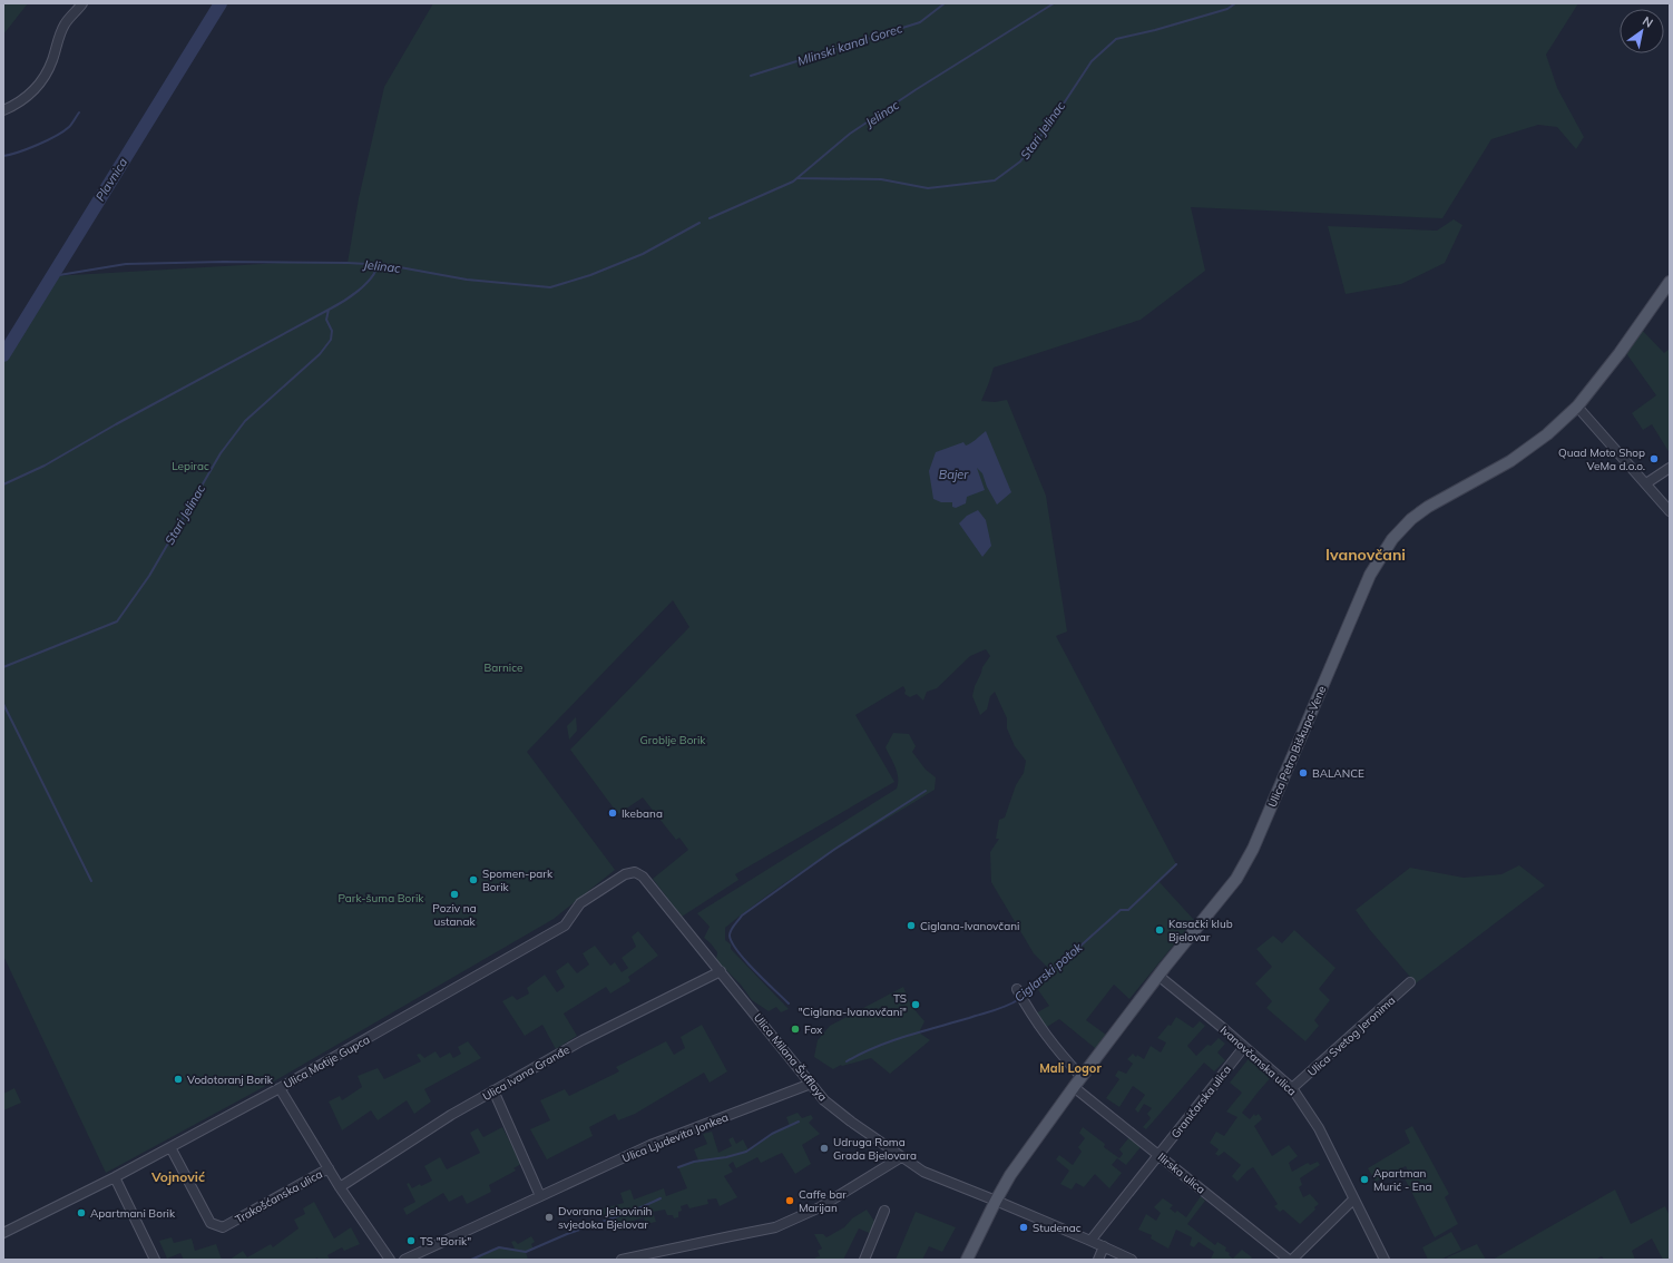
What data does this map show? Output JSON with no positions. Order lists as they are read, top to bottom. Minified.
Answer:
{"streets":{"main road":["Ulica Petra Biškupa-Vene"],"street":["Ulica Svetog Jeronima","Ulica Milana Šufflaya","Ivanovčanska ulica","Ulica Matije Gupca","Ulica Ivana Granđe","Graničarska ulica","Ulica Ljudevita Jonkea","Ilirska ulica","Trakošćanska ulica"]},"crossings":[["Ulica Petra Biškupa-Vene","Ulica Milana Šufflaya"],["Ulica Petra Biškupa-Vene","Ivanovčanska ulica"],["Ulica Petra Biškupa-Vene","Ilirska ulica"],["Ulica Svetog Jeronima","Ivanovčanska ulica"],["Ulica Milana Šufflaya","Ulica Matije Gupca"],["Ulica Milana Šufflaya","Ulica Ivana Granđe"],["Ulica Milana Šufflaya","Graničarska ulica"],["Ulica Milana Šufflaya","Ulica Ljudevita Jonkea"],["Ivanovčanska ulica","Graničarska ulica"],["Ulica Matije Gupca","Trakošćanska ulica"],["Graničarska ulica","Ilirska ulica"]],"districts":["Ivanovčani","Mali Logor","Vojnović"],"water":["Mlinski kanal Gorec","Jelinac","Stari Jelinac","Plavnica","Bajer","Ciglarski potok"],"parks":["Lepirac","Barnice","Groblje Borik","Park-šuma Borik"],"places":["Quad Moto Shop VeMa d.o.o.","BALANCE","Ikebana","Spomen-park Borik","Poziv na ustanak","Ciglana-Ivanovčani","Kasački klub Bjelovar","TS \"Ciglana-Ivanovčani\"","Fox","Vodotoranj Borik","Udruga Roma Grada Bjelovara","Apartman Murić - Ena","Caffe bar Marijan","Apartmani Borik","Dvorana Jehovinih svjedoka Bjelovar","Studenac","TS \"Borik\""],"north":"top right"}
